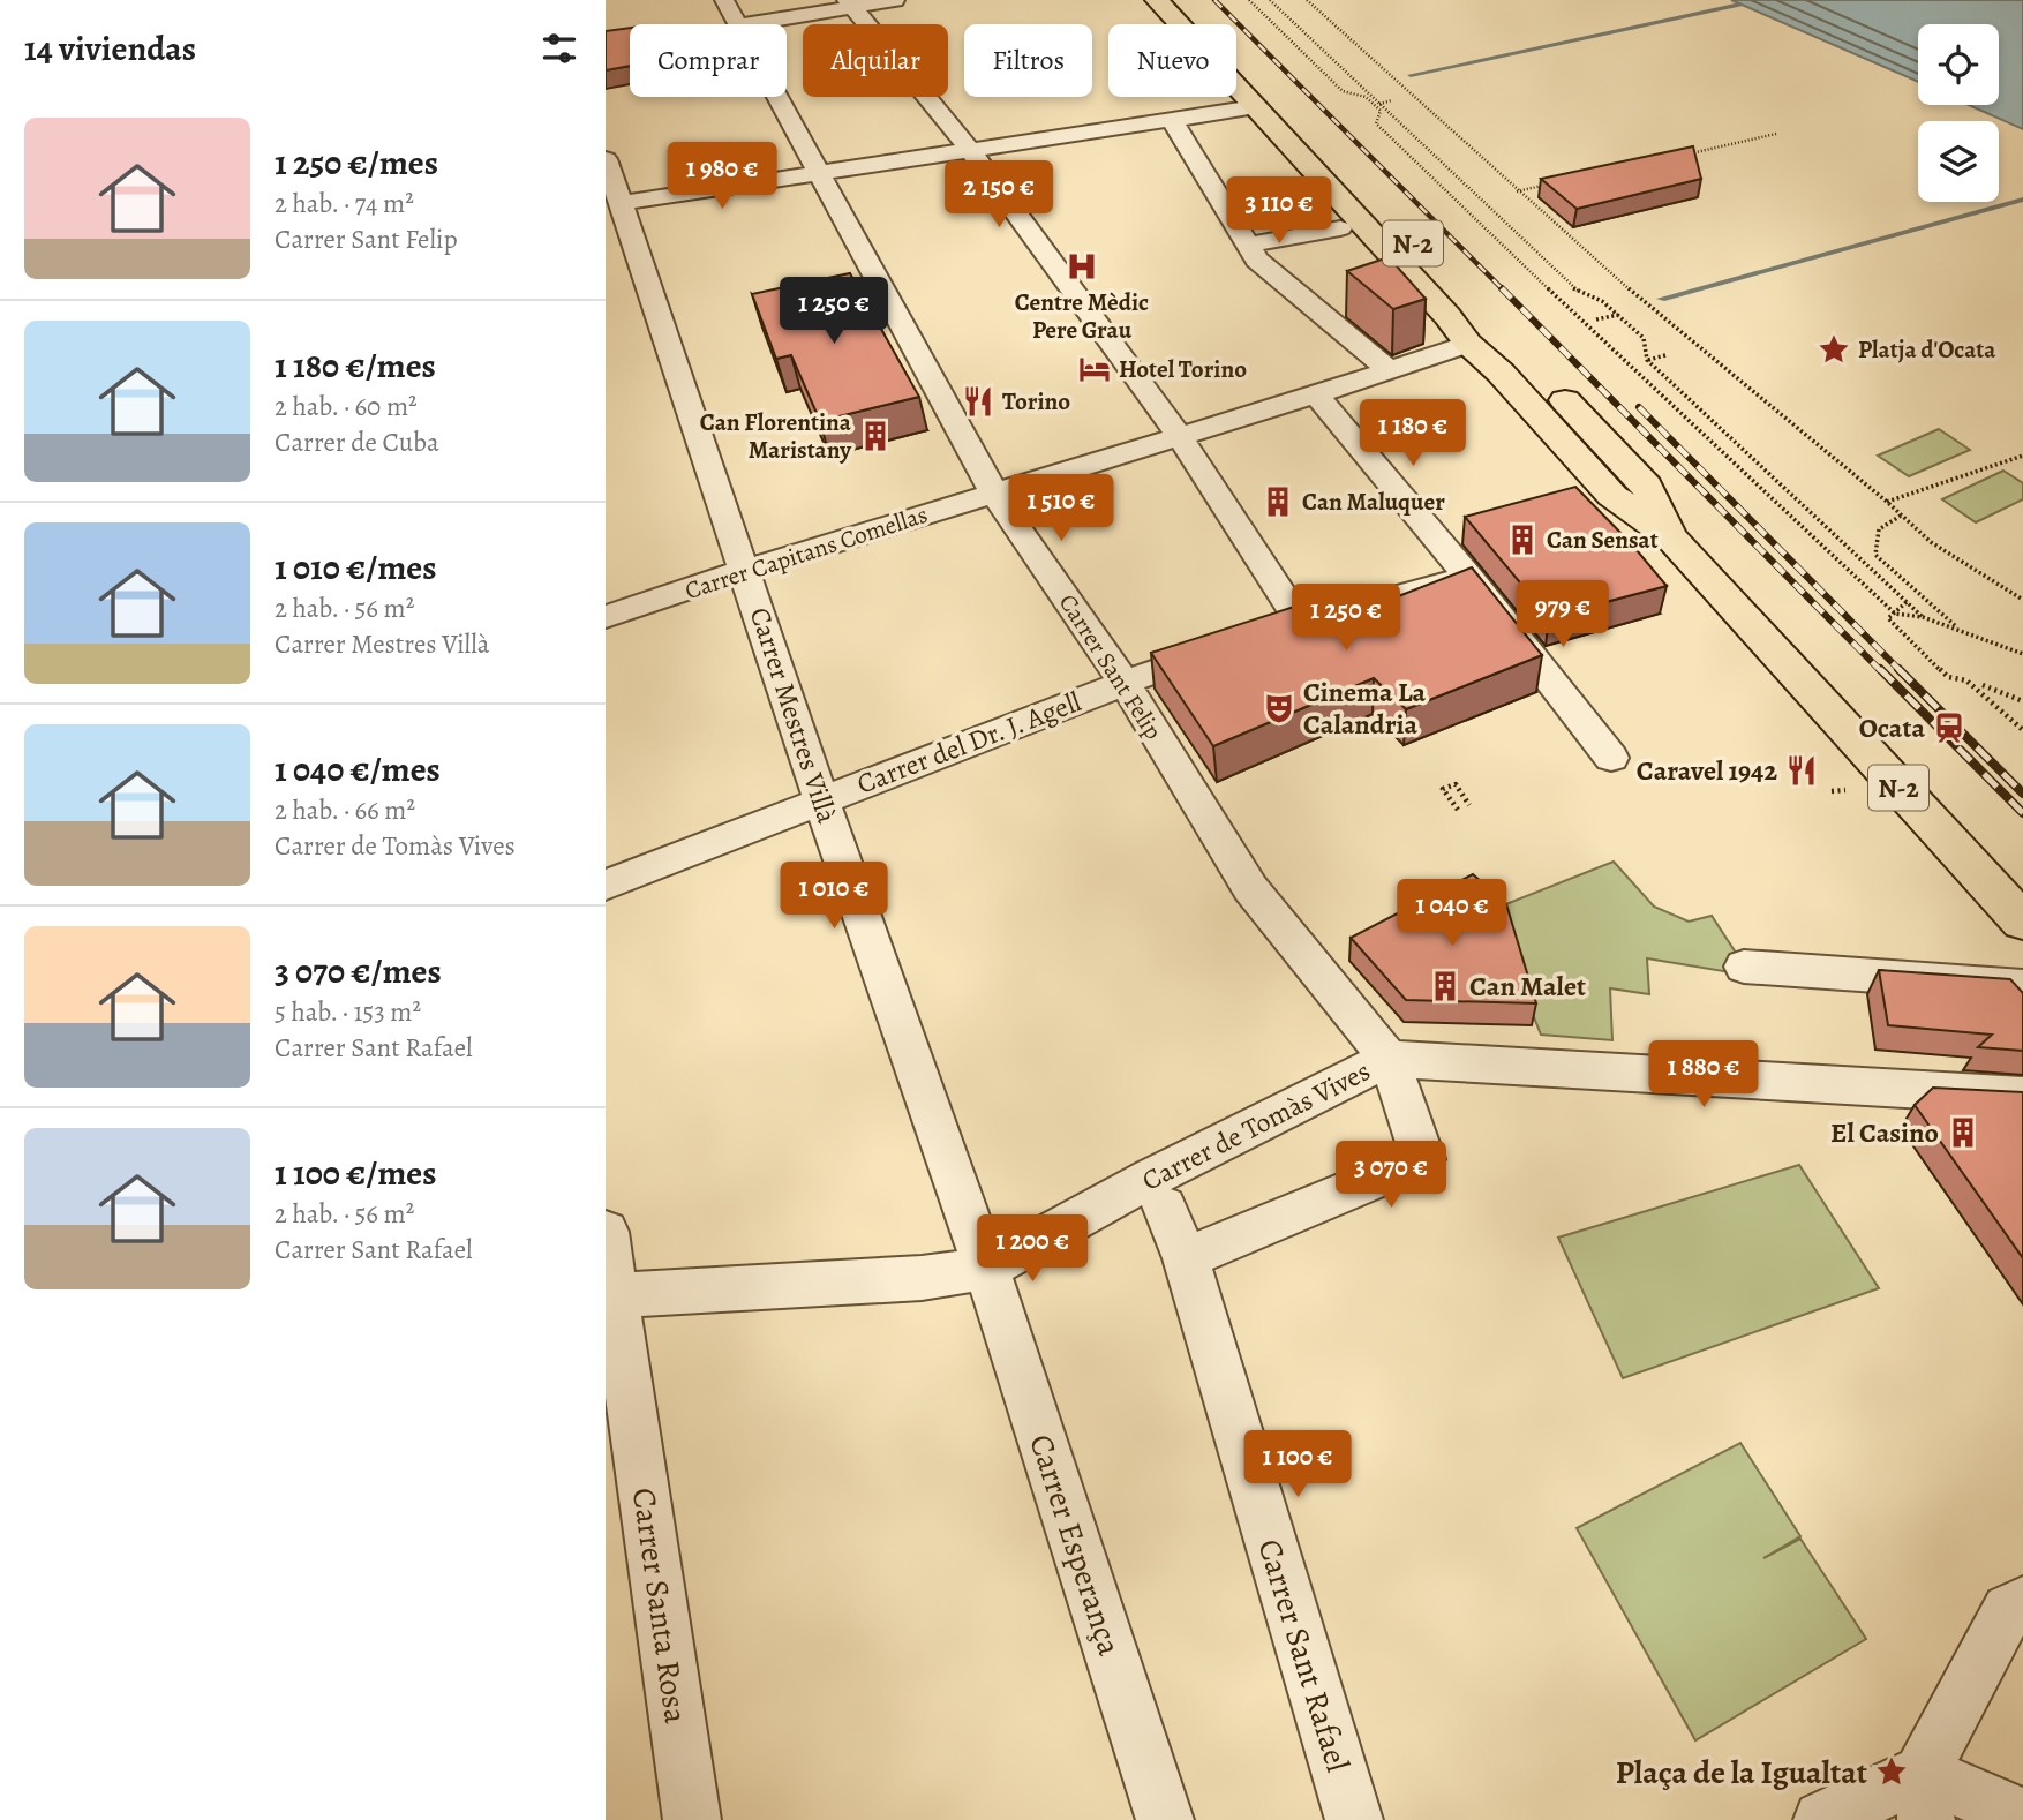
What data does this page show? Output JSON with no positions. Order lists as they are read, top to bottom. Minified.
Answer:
{"streets":{"main road":["N-2"],"street":["Carrer Capitans Comellas","Carrer Sant Felip","Carrer Mestres Villà","Carrer del Dr. J. Agell","Carrer de Tomàs Vives","Carrer Esperança","Carrer Santa Rosa","Carrer Sant Rafael"]},"crossings":[["N-2","Carrer Capitans Comellas"],["Carrer Capitans Comellas","Carrer Sant Felip"],["Carrer Capitans Comellas","Carrer Mestres Villà"],["Carrer Sant Felip","Carrer del Dr. J. Agell"],["Carrer Sant Felip","Carrer de Tomàs Vives"],["Carrer Mestres Villà","Carrer del Dr. J. Agell"],["Carrer Mestres Villà","Carrer de Tomàs Vives"],["Carrer Mestres Villà","Carrer Esperança"],["Carrer de Tomàs Vives","Carrer Esperança"],["Carrer de Tomàs Vives","Carrer Santa Rosa"]],"places":{"hospital":["Centre Mèdic Pere Grau"],"place":["Platja d'Ocata","Plaça de la Igualtat"],"hotel":["Hotel Torino"],"restaurant":["Torino","Caravel 1942"],"building":["Can Florentina Maristany","Can Maluquer","Can Sensat","Can Malet","El Casino"],"theatre":["Cinema La Calandria"],"station":["Ocata"]},"page":{"heading":"14 viviendas","chip":["Comprar","Alquilar","Filtros","Nuevo"],"list":[{"name":"1 250 €/mes","note":"2 hab. · 74 m² · Carrer Sant Felip"},{"name":"1 180 €/mes","note":"2 hab. · 60 m² · Carrer de Cuba"},{"name":"1 010 €/mes","note":"2 hab. · 56 m² · Carrer Mestres Villà"},{"name":"1 040 €/mes","note":"2 hab. · 66 m² · Carrer de Tomàs Vives"},{"name":"3 070 €/mes","note":"5 hab. · 153 m² · Carrer Sant Rafael"},{"name":"1 100 €/mes","note":"2 hab. · 56 m² · Carrer Sant Rafael"}],"price":["1 980 €","2 150 €","3 110 €","1 250 €","1 180 €","1 510 €","979 €","1 250 €","1 010 €","1 040 €","1 880 €","3 070 €","1 200 €","1 100 €"]}}
